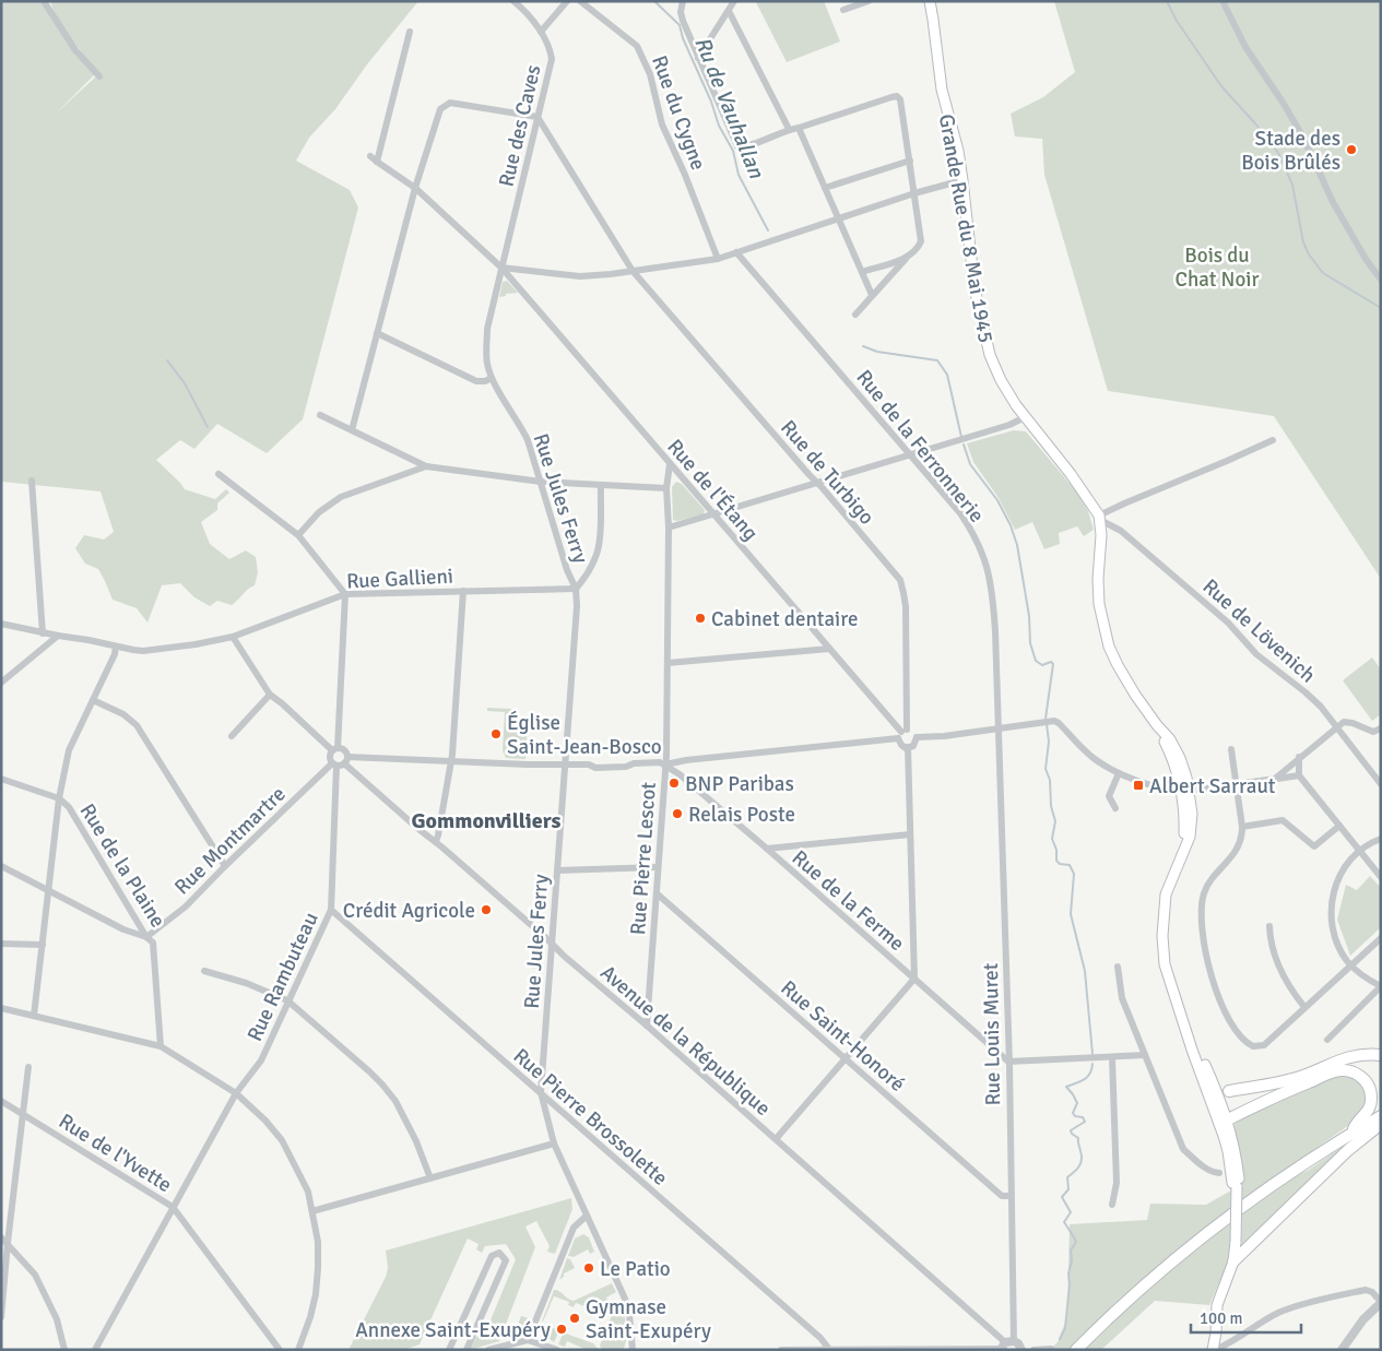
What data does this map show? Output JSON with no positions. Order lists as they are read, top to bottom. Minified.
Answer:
{"streets":{"main road":["Grande Rue du 8 Mai 1945"],"street":["Rue du Cygne","Rue des Caves","Rue de la Ferronnerie","Rue de Turbigo","Rue de l'Étang","Rue Jules Ferry","Rue Gallieni","Rue de Lövenich","Rue Montmartre","Rue Pierre Lescot","Rue de la Plaine","Rue de la Ferme","Rue Rambuteau","Rue Louis Muret","Rue Saint-Honoré","Avenue de la République","Rue Pierre Brossolette","Rue de l'Yvette"]},"crossings":[["Rue des Caves","Rue de Turbigo"],["Rue des Caves","Rue de l'Étang"],["Rue des Caves","Rue Jules Ferry"],["Grande Rue du 8 Mai 1945","Rue de Lövenich"],["Rue de la Ferronnerie","Rue Louis Muret"],["Rue de Turbigo","Rue de l'Étang"],["Rue de l'Étang","Rue Jules Ferry"],["Rue de l'Étang","Rue Pierre Lescot"],["Rue Jules Ferry","Rue Gallieni"],["Rue Jules Ferry","Avenue de la République"],["Rue Jules Ferry","Rue Pierre Brossolette"],["Rue Gallieni","Rue Rambuteau"],["Rue Gallieni","Avenue de la République"],["Rue Montmartre","Rue de la Plaine"],["Rue Montmartre","Rue Rambuteau"],["Rue Pierre Lescot","Rue de la Ferme"],["Rue Pierre Lescot","Rue Saint-Honoré"],["Rue Pierre Lescot","Avenue de la République"],["Rue de la Ferme","Rue Louis Muret"],["Rue Rambuteau","Avenue de la République"],["Rue Rambuteau","Rue Pierre Brossolette"],["Rue Rambuteau","Rue de l'Yvette"],["Rue Louis Muret","Rue Saint-Honoré"]],"districts":["Gommonvilliers"],"water":["Ru de Vauhallan"],"parks":["Bois du Chat Noir"],"places":{"other":["Stade des Bois Brûlés","Cabinet dentaire","Église Saint-Jean-Bosco","BNP Paribas","Relais Poste","Crédit Agricole","Le Patio","Gymnase Saint-Exupéry","Annexe Saint-Exupéry"],"transit":["Albert Sarraut"]},"scale_bar":"100 m"}
